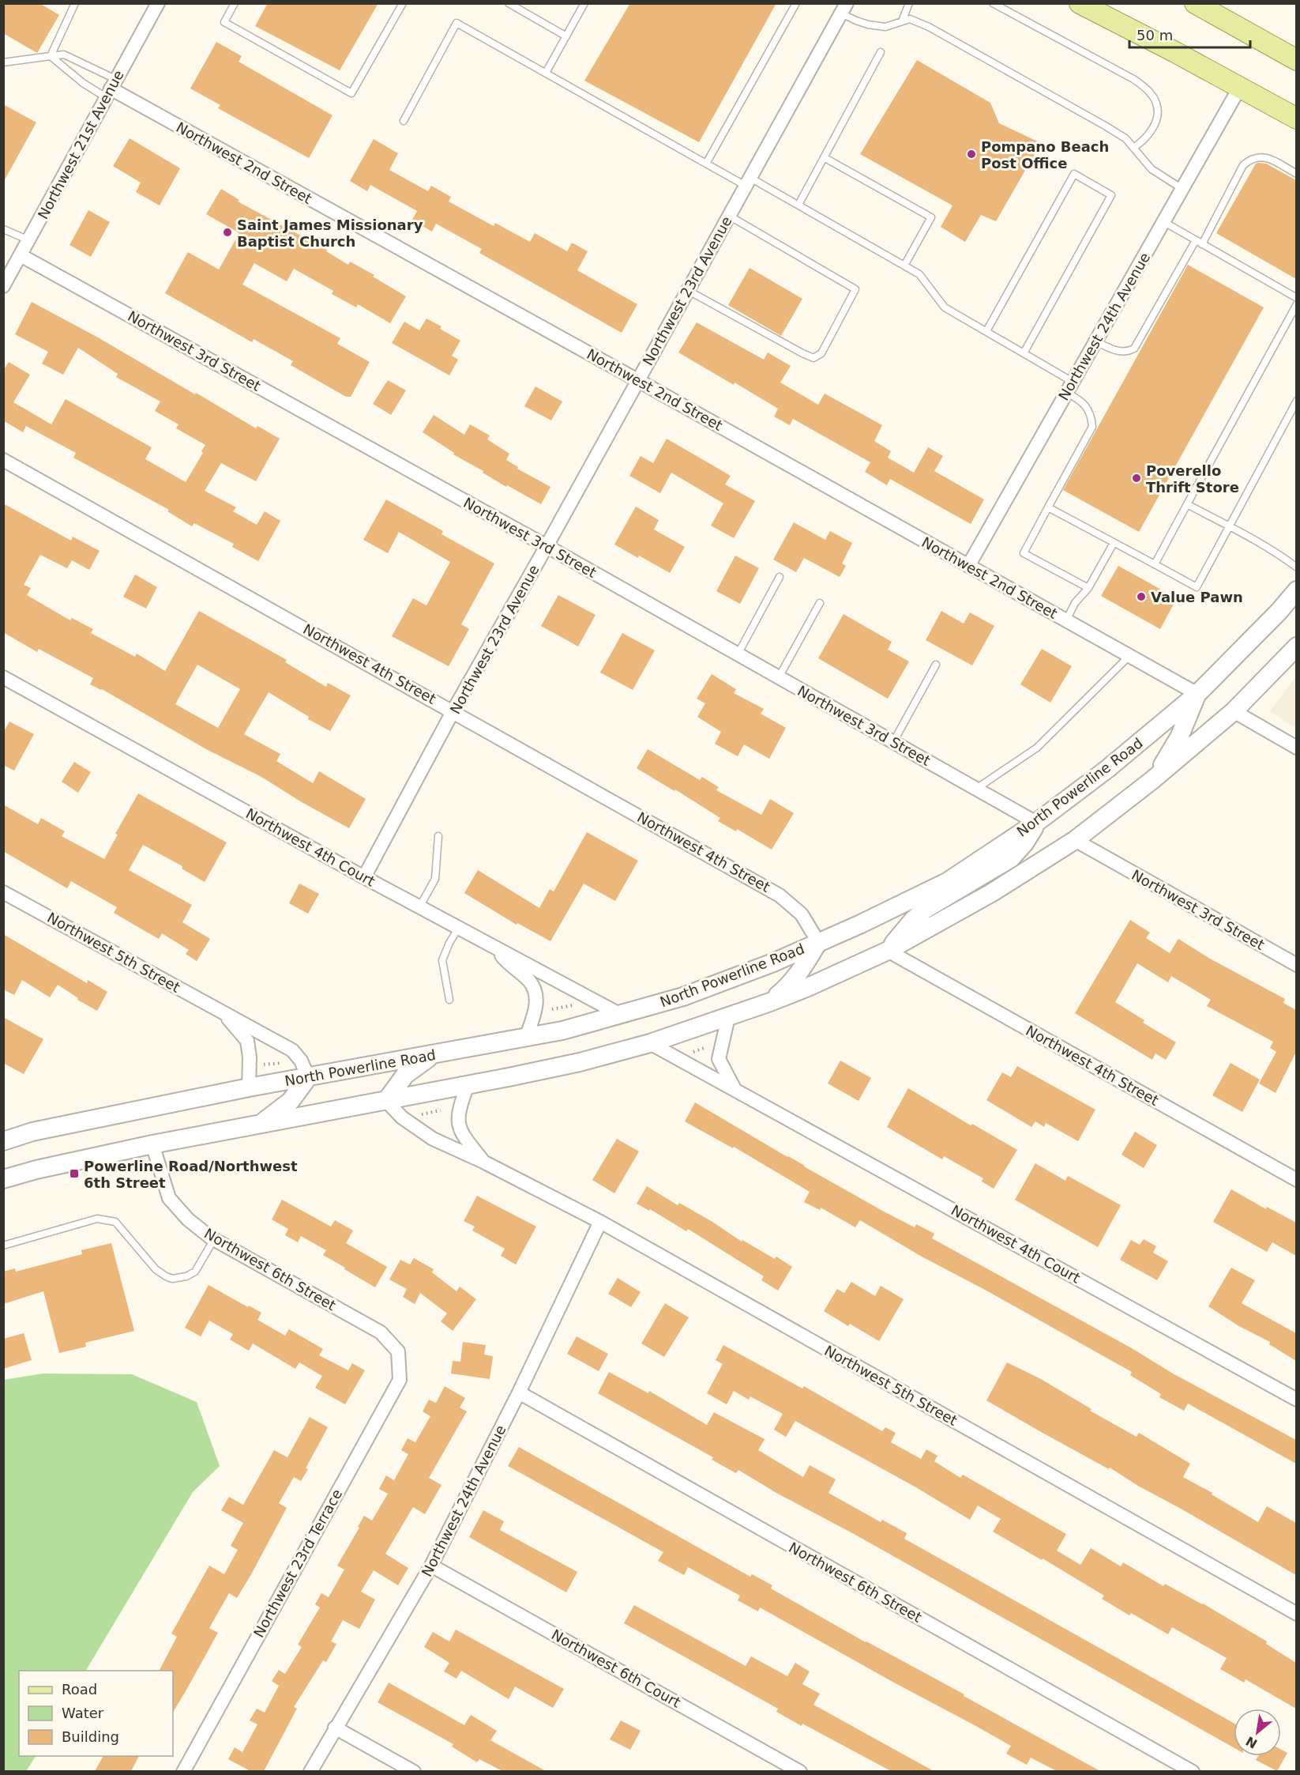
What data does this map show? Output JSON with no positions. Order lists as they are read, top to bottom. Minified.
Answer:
{"streets":{"main road":["North Powerline Road"],"street":["Northwest 21st Avenue","Northwest 2nd Street","Northwest 23rd Avenue","Northwest 24th Avenue","Northwest 3rd Street","Northwest 4th Street","Northwest 4th Court","Northwest 5th Street","Northwest 6th Street","Northwest 23rd Terrace","Northwest 6th Court"]},"crossings":[["Northwest 21st Avenue","Northwest 2nd Street"],["Northwest 21st Avenue","Northwest 3rd Street"],["Northwest 2nd Street","Northwest 23rd Avenue"],["Northwest 2nd Street","Northwest 24th Avenue"],["Northwest 2nd Street","North Powerline Road"],["Northwest 23rd Avenue","Northwest 3rd Street"],["Northwest 23rd Avenue","Northwest 4th Street"],["Northwest 23rd Avenue","Northwest 4th Court"],["Northwest 24th Avenue","Northwest 5th Street"],["Northwest 24th Avenue","Northwest 6th Street"],["Northwest 24th Avenue","Northwest 6th Court"],["Northwest 3rd Street","North Powerline Road"],["Northwest 4th Street","North Powerline Road"],["North Powerline Road","Northwest 4th Court"],["North Powerline Road","Northwest 5th Street"],["Northwest 6th Street","Northwest 23rd Terrace"]],"places":{"other":["Pompano Beach Post Office","Saint James Missionary Baptist Church","Poverello Thrift Store","Value Pawn"],"transit":["Powerline Road/Northwest 6th Street"]},"legend":["Road","Water","Building"],"scale_bar":"50 m","north":"bottom left"}
